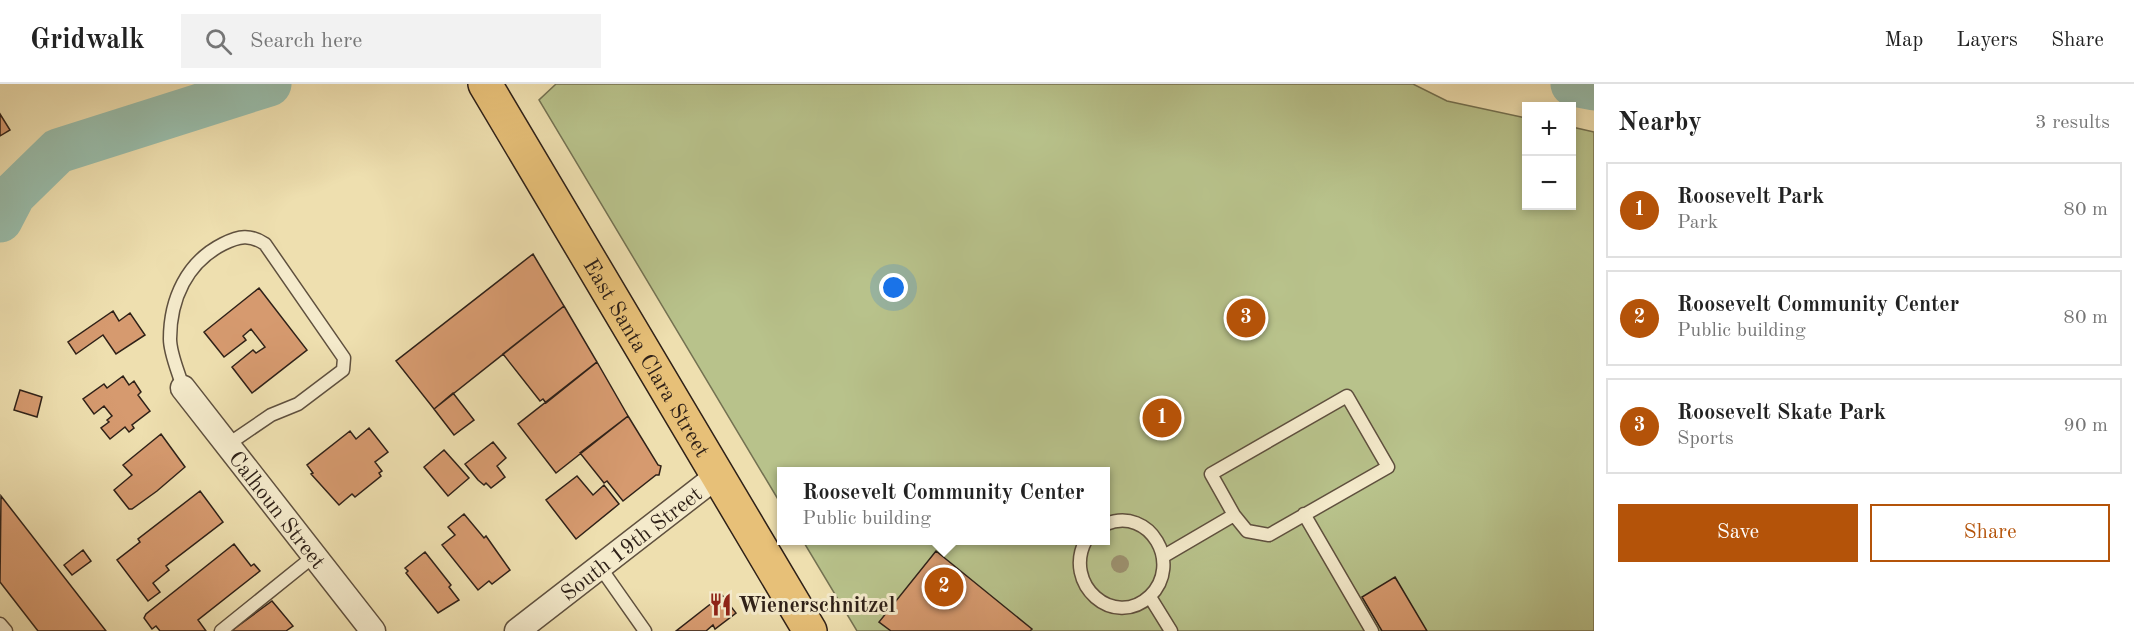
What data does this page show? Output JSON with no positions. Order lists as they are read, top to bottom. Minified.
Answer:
{"streets":{"main road":["East Santa Clara Street"],"street":["Calhoun Street","South 19th Street"]},"crossings":[["East Santa Clara Street","South 19th Street"]],"places":{"restaurant":["Wienerschnitzel"]},"page":{"header":"Gridwalk","search":"Search here","nav":["Map","Layers","Share"],"heading":["Nearby","3 results"],"map_buttons":["+","−"],"list":[{"mark":"1","name":"Roosevelt Park","note":"Park","value":"80 m"},{"mark":"2","name":"Roosevelt Community Center","note":"Public building","value":"80 m"},{"mark":"3","name":"Roosevelt Skate Park","note":"Sports","value":"90 m"}],"pins":["3","1","2"],"popup":["Roosevelt Community Center","Public building"],"buttons":["Save","Share"]}}
